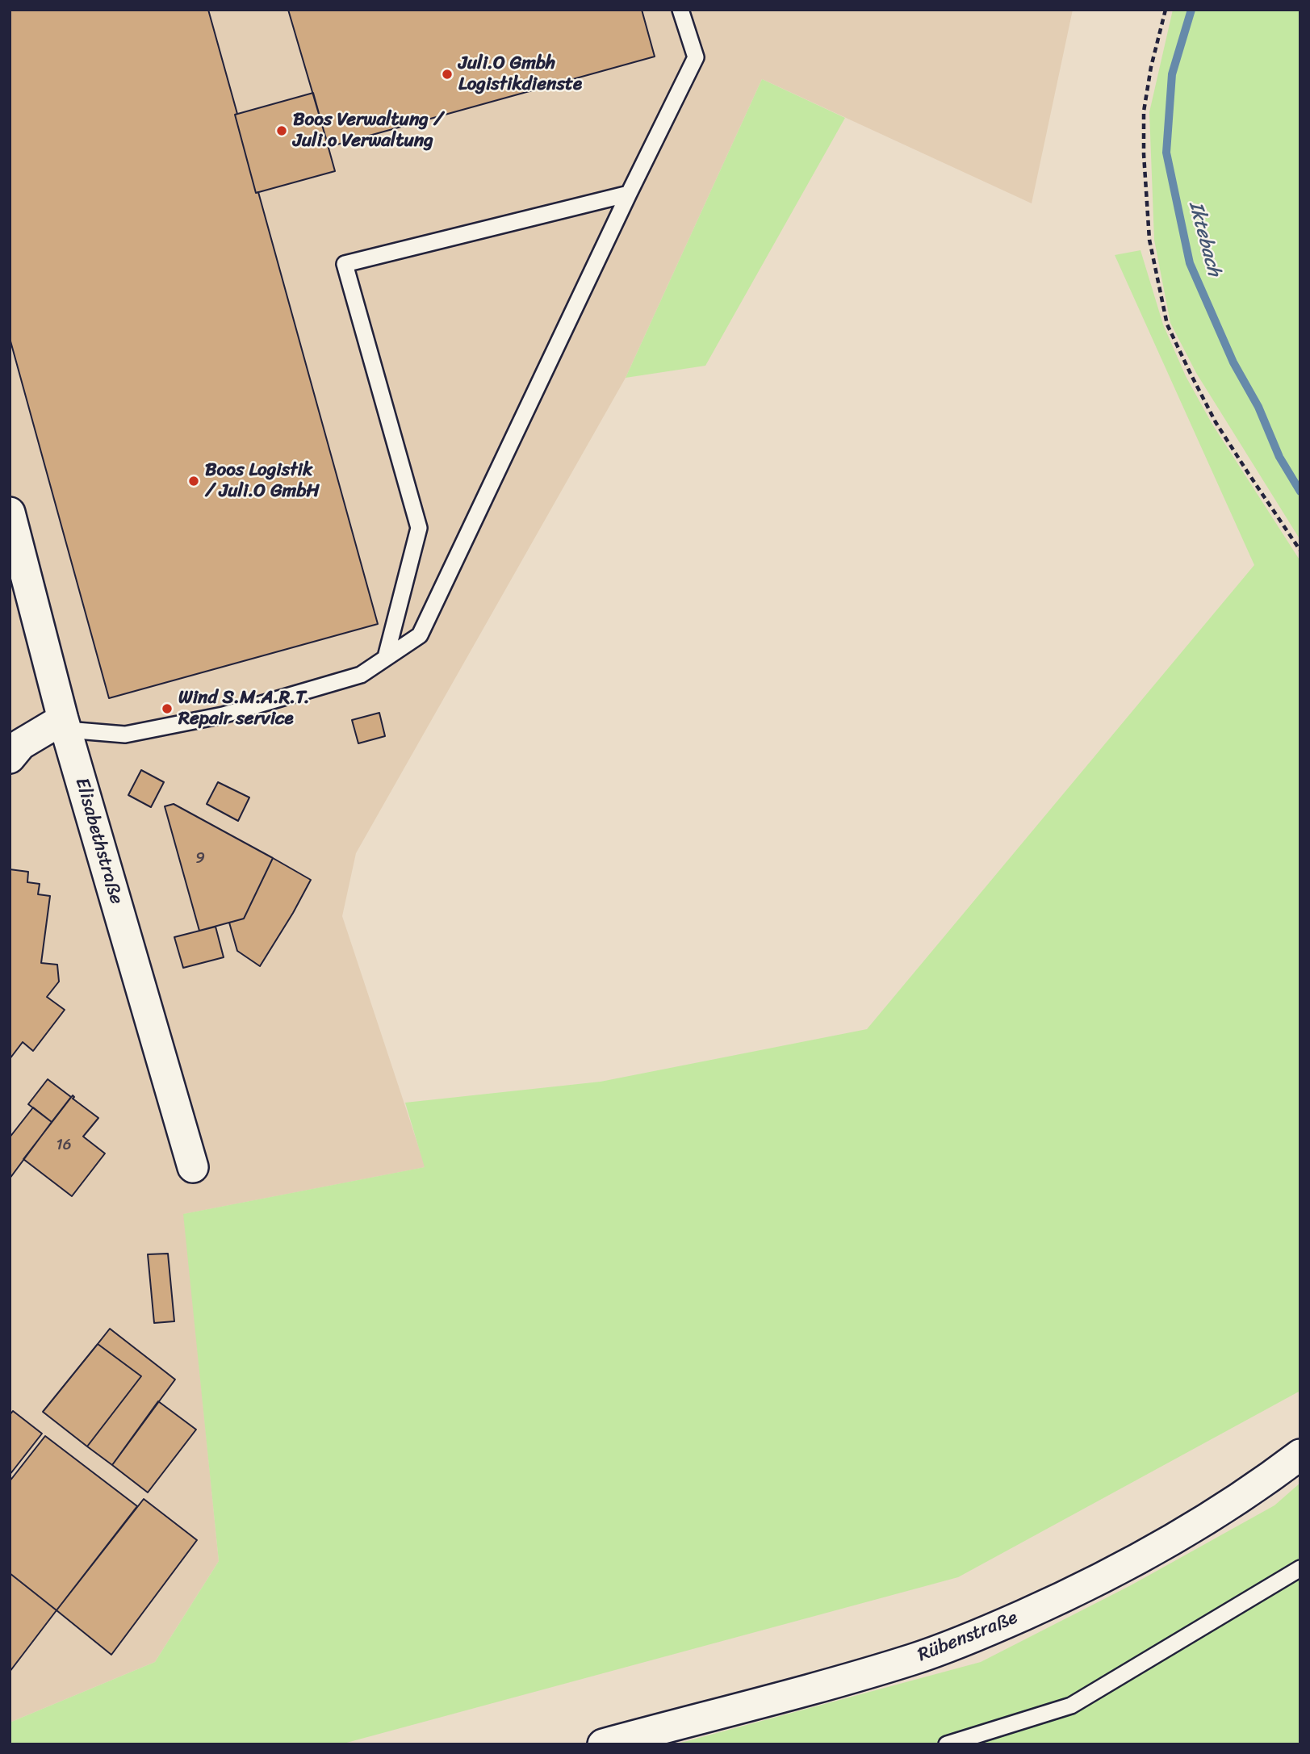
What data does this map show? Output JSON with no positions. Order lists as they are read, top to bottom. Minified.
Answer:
{"streets":{"street":["Elisabethstraße","Rübenstraße"]},"water":["Iktebach"],"places":["Juli.O Gmbh Logistikdienste","Boos Verwaltung / Juli.o Verwaltung","Boos Logistik / Juli.O GmbH","Wind S.M.A.R.T. Repair service"],"house_numbers":["9","16"]}
